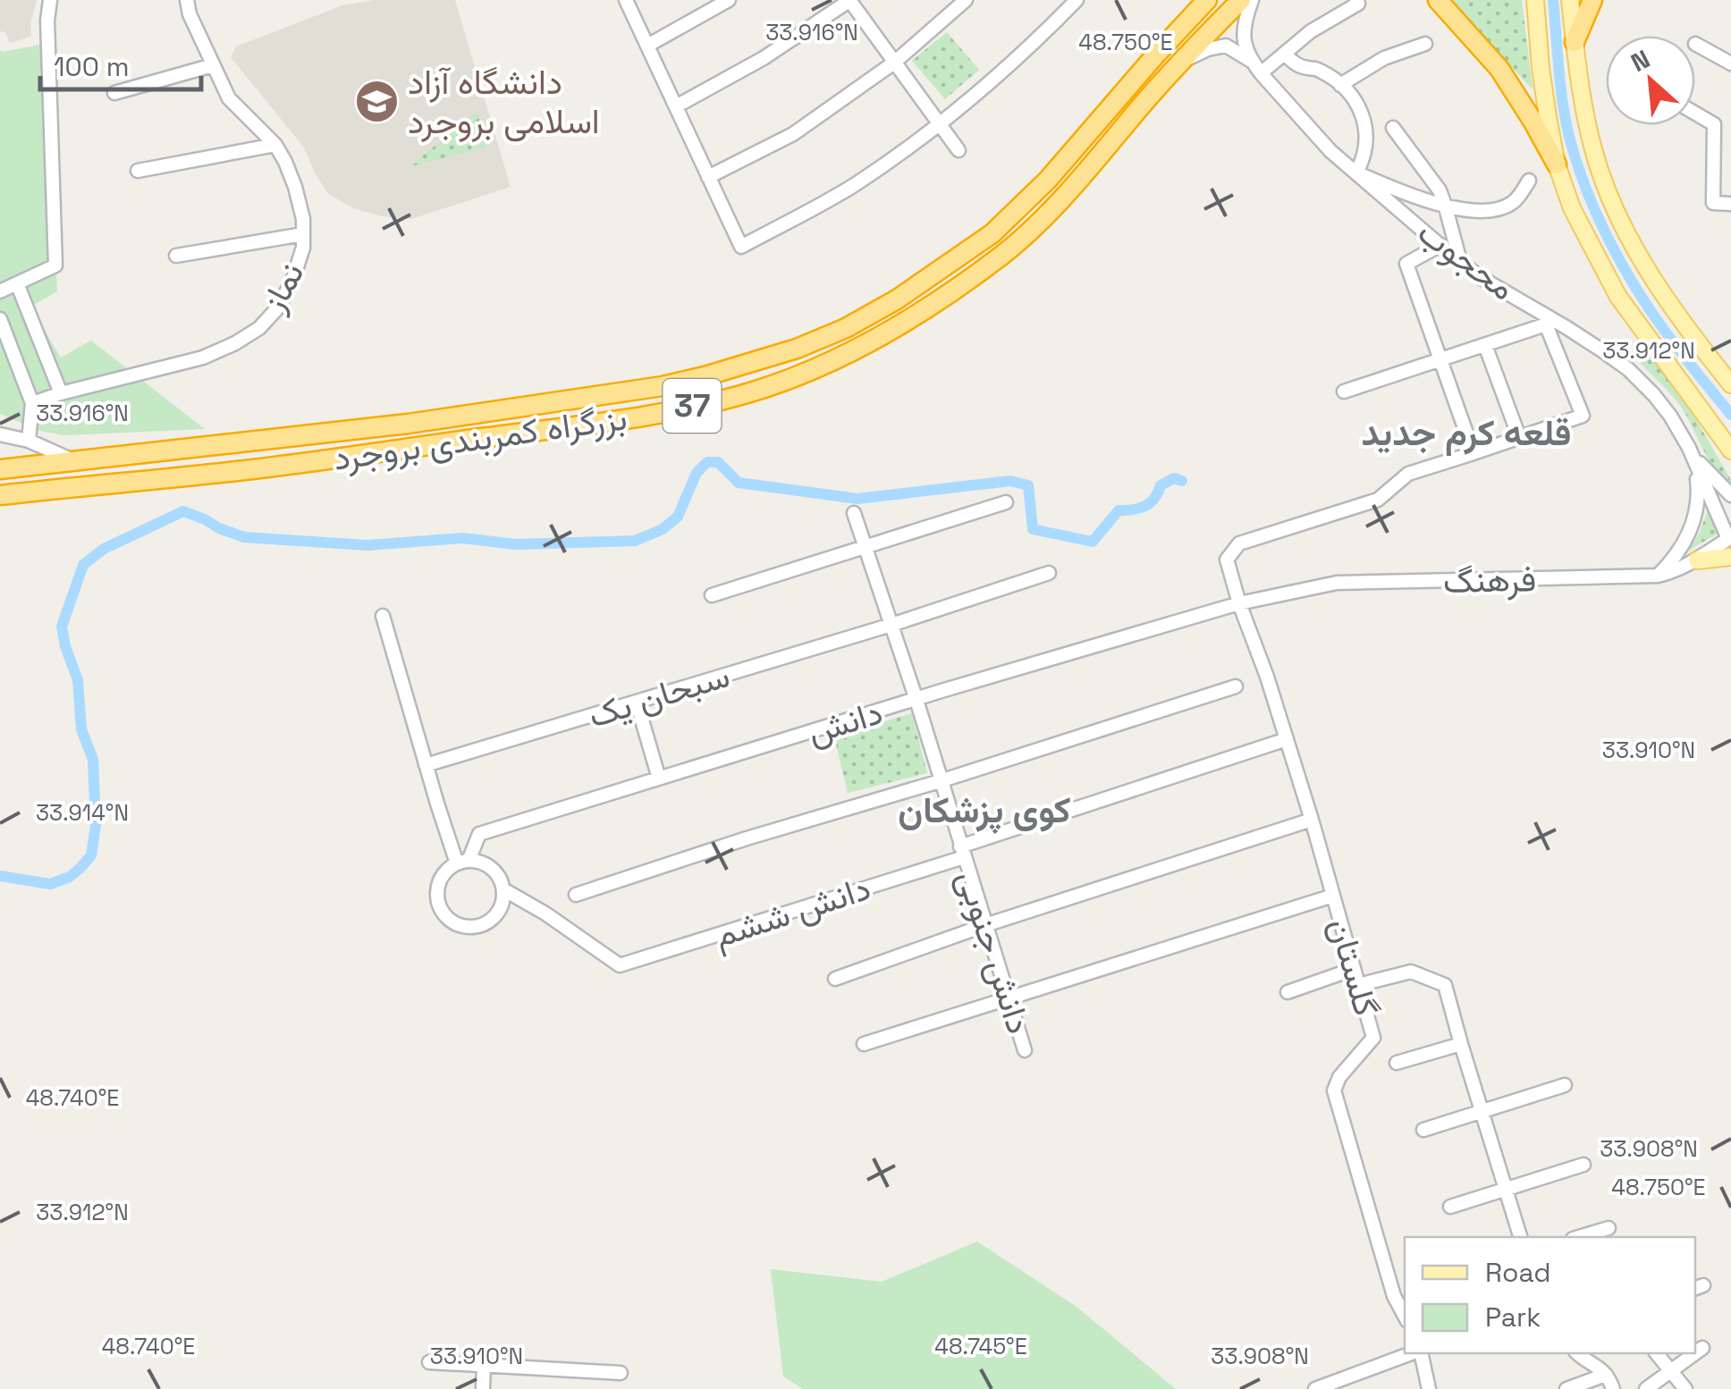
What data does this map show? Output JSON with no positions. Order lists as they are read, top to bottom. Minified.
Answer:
{"streets":{"highway":["37","بزرگراه کمربندی بروجرد"],"street":["محجوب","نماز","فرهنگ","سبحان یک","دانش","دانش ششم","دانش جنوبی","گلستان"]},"crossings":[["فرهنگ","دانش"],["فرهنگ","گلستان"],["سبحان یک","دانش جنوبی"],["دانش","دانش ششم"],["دانش","دانش جنوبی"],["دانش","گلستان"],["دانش ششم","دانش جنوبی"],["دانش ششم","گلستان"]],"districts":["قلعه کرم جدید","کوی پزشکان"],"places":{"school or university":["دانشگاه آزاد اسلامی بروجرد"]},"legend":["Road","Park"],"scale_bar":"100 m","north":"top left","coordinates":["33.916°N","48.750°E","33.912°N","33.910°N","33.914°N","48.740°E","33.908°N","48.745°E"]}
